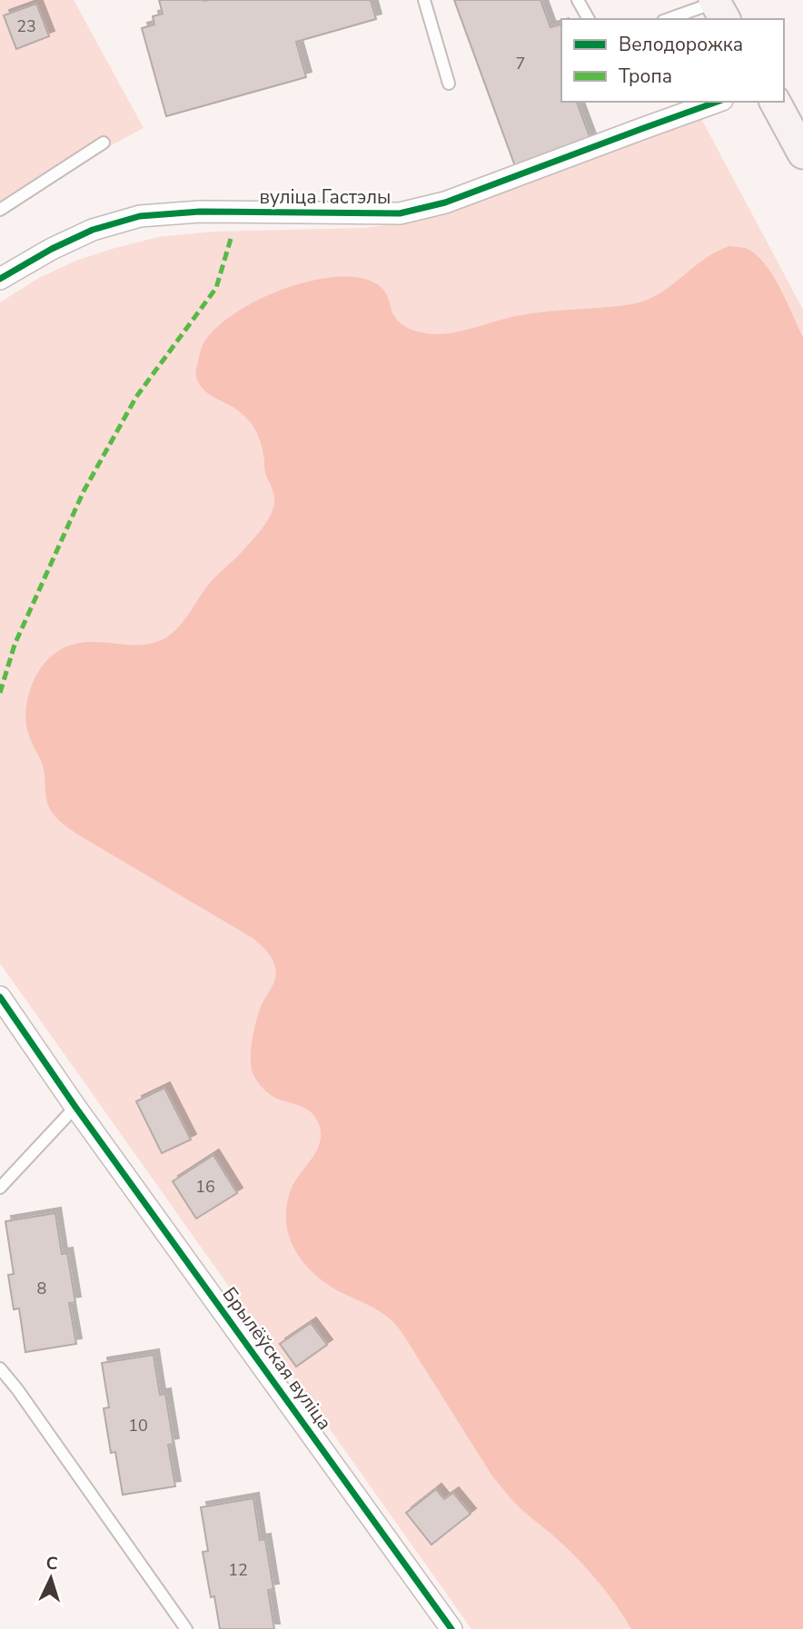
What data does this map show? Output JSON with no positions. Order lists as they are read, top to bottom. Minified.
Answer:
{"streets":{"street":["вуліца Гастэлы","Брылёўская вуліца"]},"house_numbers":["23","7","16","8","10","12"],"legend":["Велодорожка","Тропа"],"north":"top"}
